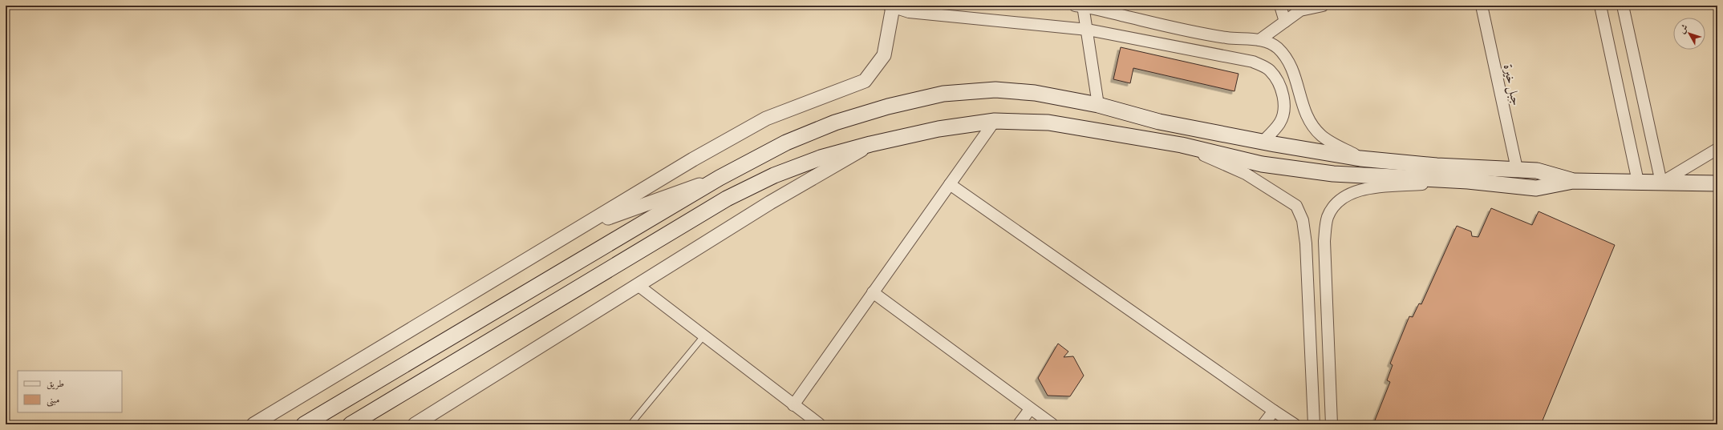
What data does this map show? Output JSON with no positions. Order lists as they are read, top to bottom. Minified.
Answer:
{"streets":{"street":["جبل خيرة"]},"legend":["طريق","مبنى"],"north":"top left"}
